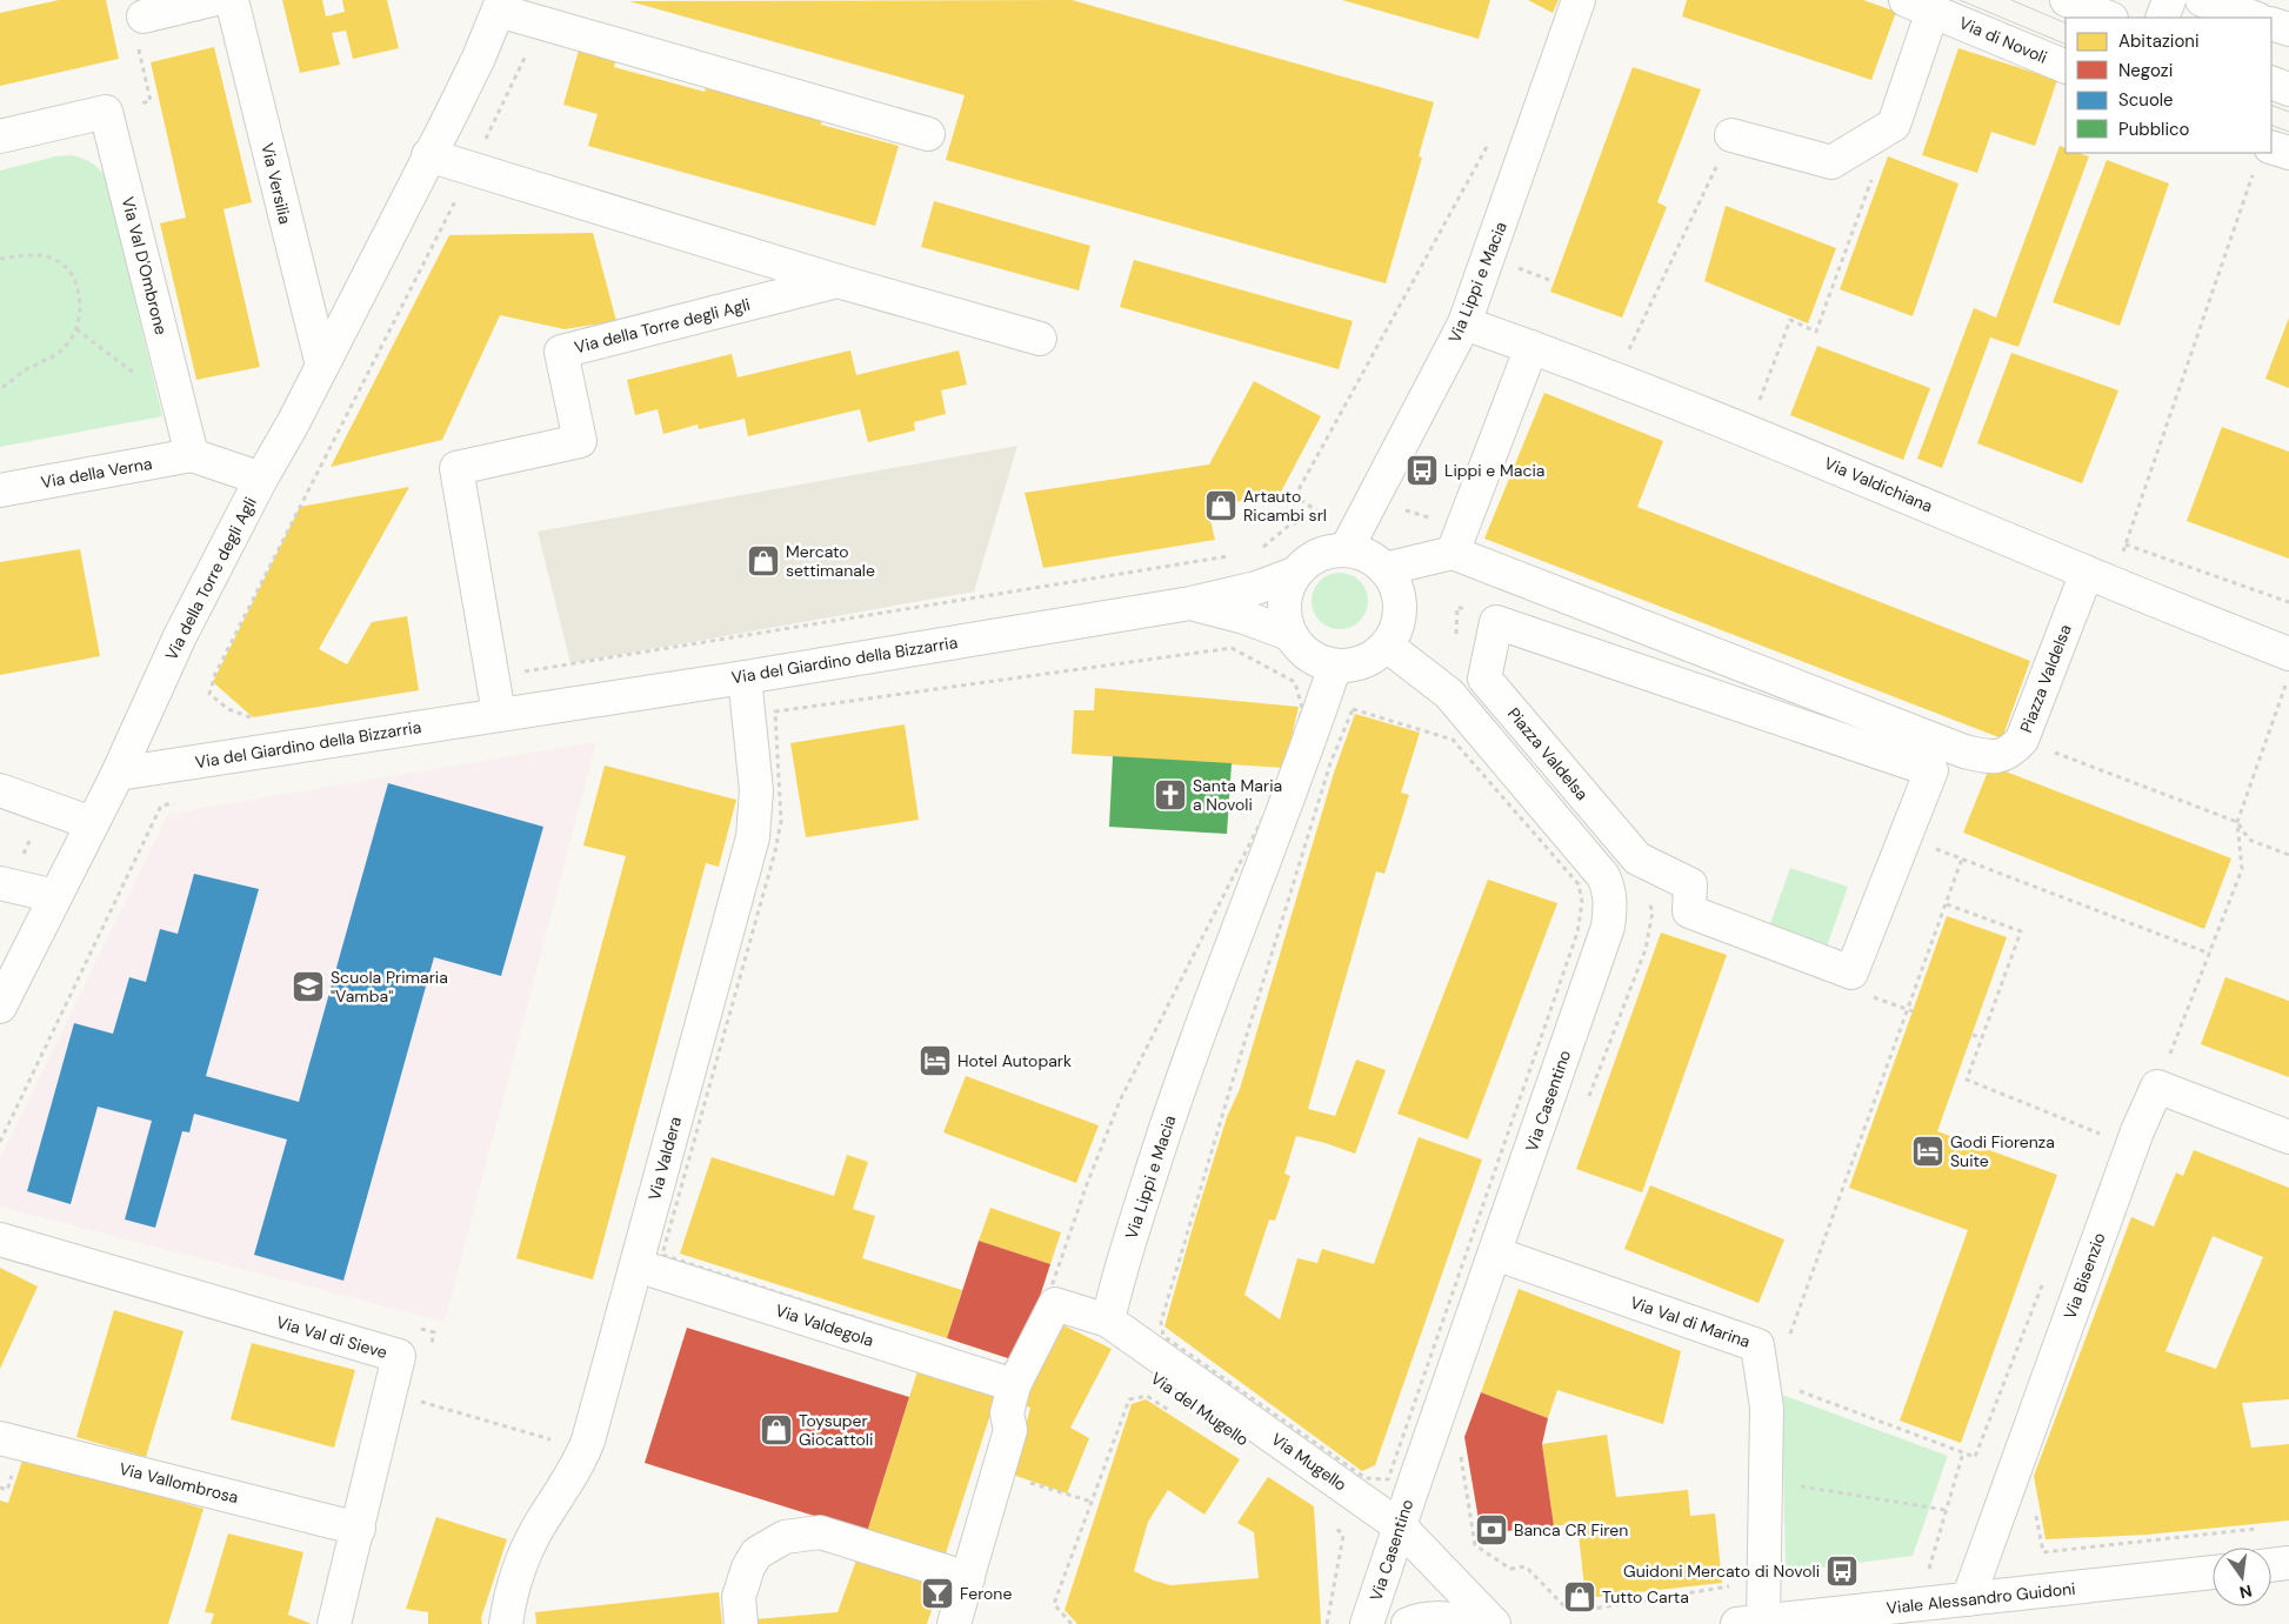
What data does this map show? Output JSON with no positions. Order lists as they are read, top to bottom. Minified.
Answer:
{"streets":{"street":["Via di Novoli","Via Versilia","Via Val D'Ombrone","Via Lippi e Macia","Via della Torre degli Agli","Via della Verna","Via Valdichiana","Via del Giardino della Bizzarria","Piazza Valdelsa","Via Casentino","Via Valdera","Via Bisenzio","Via Val di Marina","Via Valdegola","Via Val di Sieve","Via Mugello","Via Vallombrosa","Viale Alessandro Guidoni"]},"crossings":[["Via Versilia","Via della Torre degli Agli"],["Via Val D'Ombrone","Via della Verna"],["Via Lippi e Macia","Via Valdichiana"],["Via Lippi e Macia","Via del Giardino della Bizzarria"],["Via Lippi e Macia","Via Casentino"],["Via Lippi e Macia","Via Mugello"],["Via della Torre degli Agli","Via del Giardino della Bizzarria"],["Via Valdichiana","Piazza Valdelsa"],["Via del Giardino della Bizzarria","Via Casentino"],["Via del Giardino della Bizzarria","Via Valdera"],["Via Casentino","Via Val di Marina"],["Via Casentino","Via Mugello"],["Via Valdera","Via Valdegola"],["Via Bisenzio","Viale Alessandro Guidoni"],["Via Val di Marina","Viale Alessandro Guidoni"],["Via Val di Sieve","Via Vallombrosa"]],"places":{"bus stop":["Lippi e Macia","Guidoni Mercato di Novoli"],"shop":["Artauto Ricambi srl","Mercato settimanale","Toysuper Giocattoli","Tutto Carta"],"church":["Santa Maria a Novoli"],"school or university":["Scuola Primaria \"Vamba\""],"hotel":["Hotel Autopark","Godi Fiorenza Suite"],"bank":["Banca CR Firen"],"bar":["Ferone"]},"legend":["Abitazioni","Negozi","Scuole","Pubblico"],"north":"bottom"}
